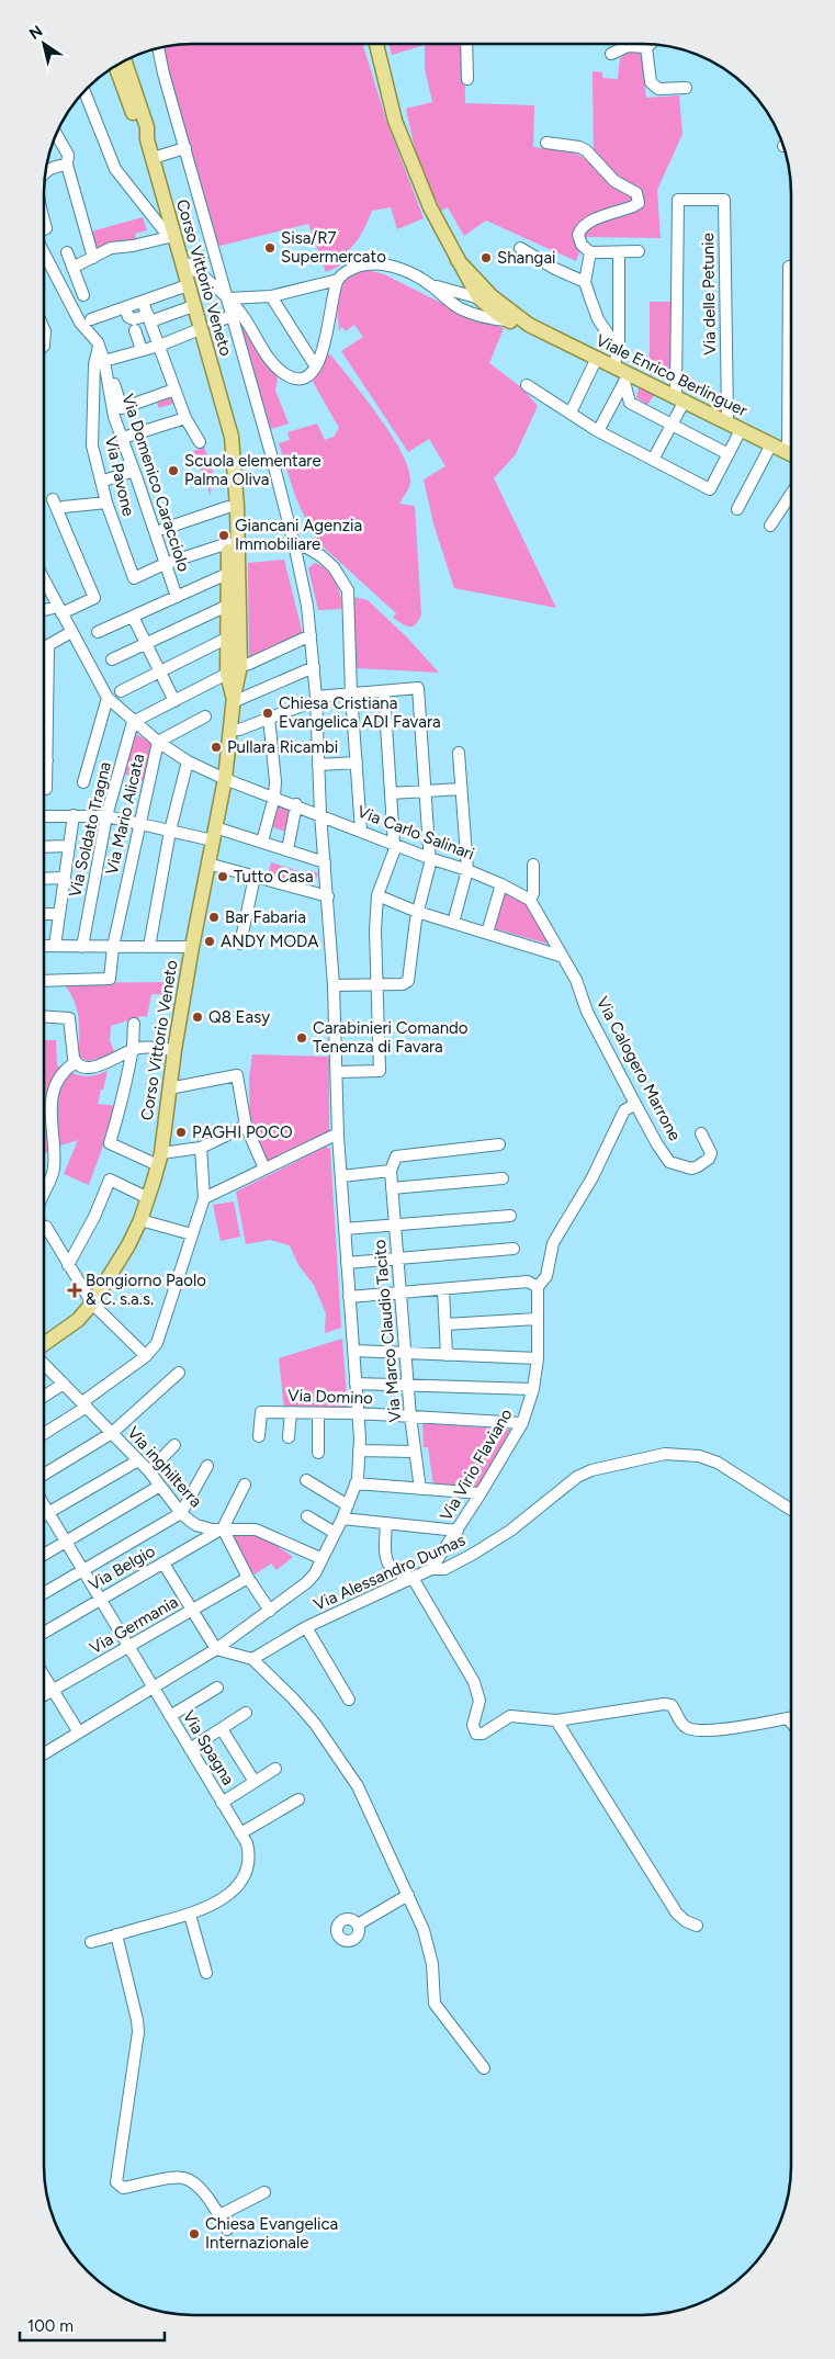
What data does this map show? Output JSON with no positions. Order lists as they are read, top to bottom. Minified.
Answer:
{"streets":{"main road":["Corso Vittorio Veneto","Viale Enrico Berlinguer"],"street":["Via delle Petunie","Via Pavone","Via Domenico Caracciolo","Via Mario Alicata","Via Soldato Tragna","Via Carlo Salinari","Via Calogero Marrone","Via Marco Claudio Tacito","Via Domino","Via Virio Flaviano","Via inghilterra","Via Belgio","Via Alessandro Dumas","Via Germania","Via Spagna"]},"crossings":[["Corso Vittorio Veneto","Via Carlo Salinari"],["Via delle Petunie","Viale Enrico Berlinguer"],["Via Pavone","Via Domenico Caracciolo"],["Via Mario Alicata","Via Carlo Salinari"],["Via Soldato Tragna","Via Carlo Salinari"],["Via Calogero Marrone","Via Virio Flaviano"],["Via Marco Claudio Tacito","Via Domino"],["Via Domino","Via Virio Flaviano"],["Via Virio Flaviano","Via Alessandro Dumas"],["Via inghilterra","Via Belgio"],["Via Belgio","Via Spagna"],["Via Germania","Via Spagna"]],"places":{"other":["Sisa/R7 Supermercato","Shangai","Scuola elementare Palma Oliva","Giancani Agenzia Immobiliare","Chiesa Cristiana Evangelica ADI Favara","Pullara Ricambi","Tutto Casa","Bar Fabaria","ANDY MODA","Q8 Easy","Carabinieri Comando Tenenza di Favara","PAGHI POCO","Chiesa Evangelica Internazionale"],"health":["Bongiorno Paolo & C. s.a.s."]},"scale_bar":"100 m","north":"top left"}
